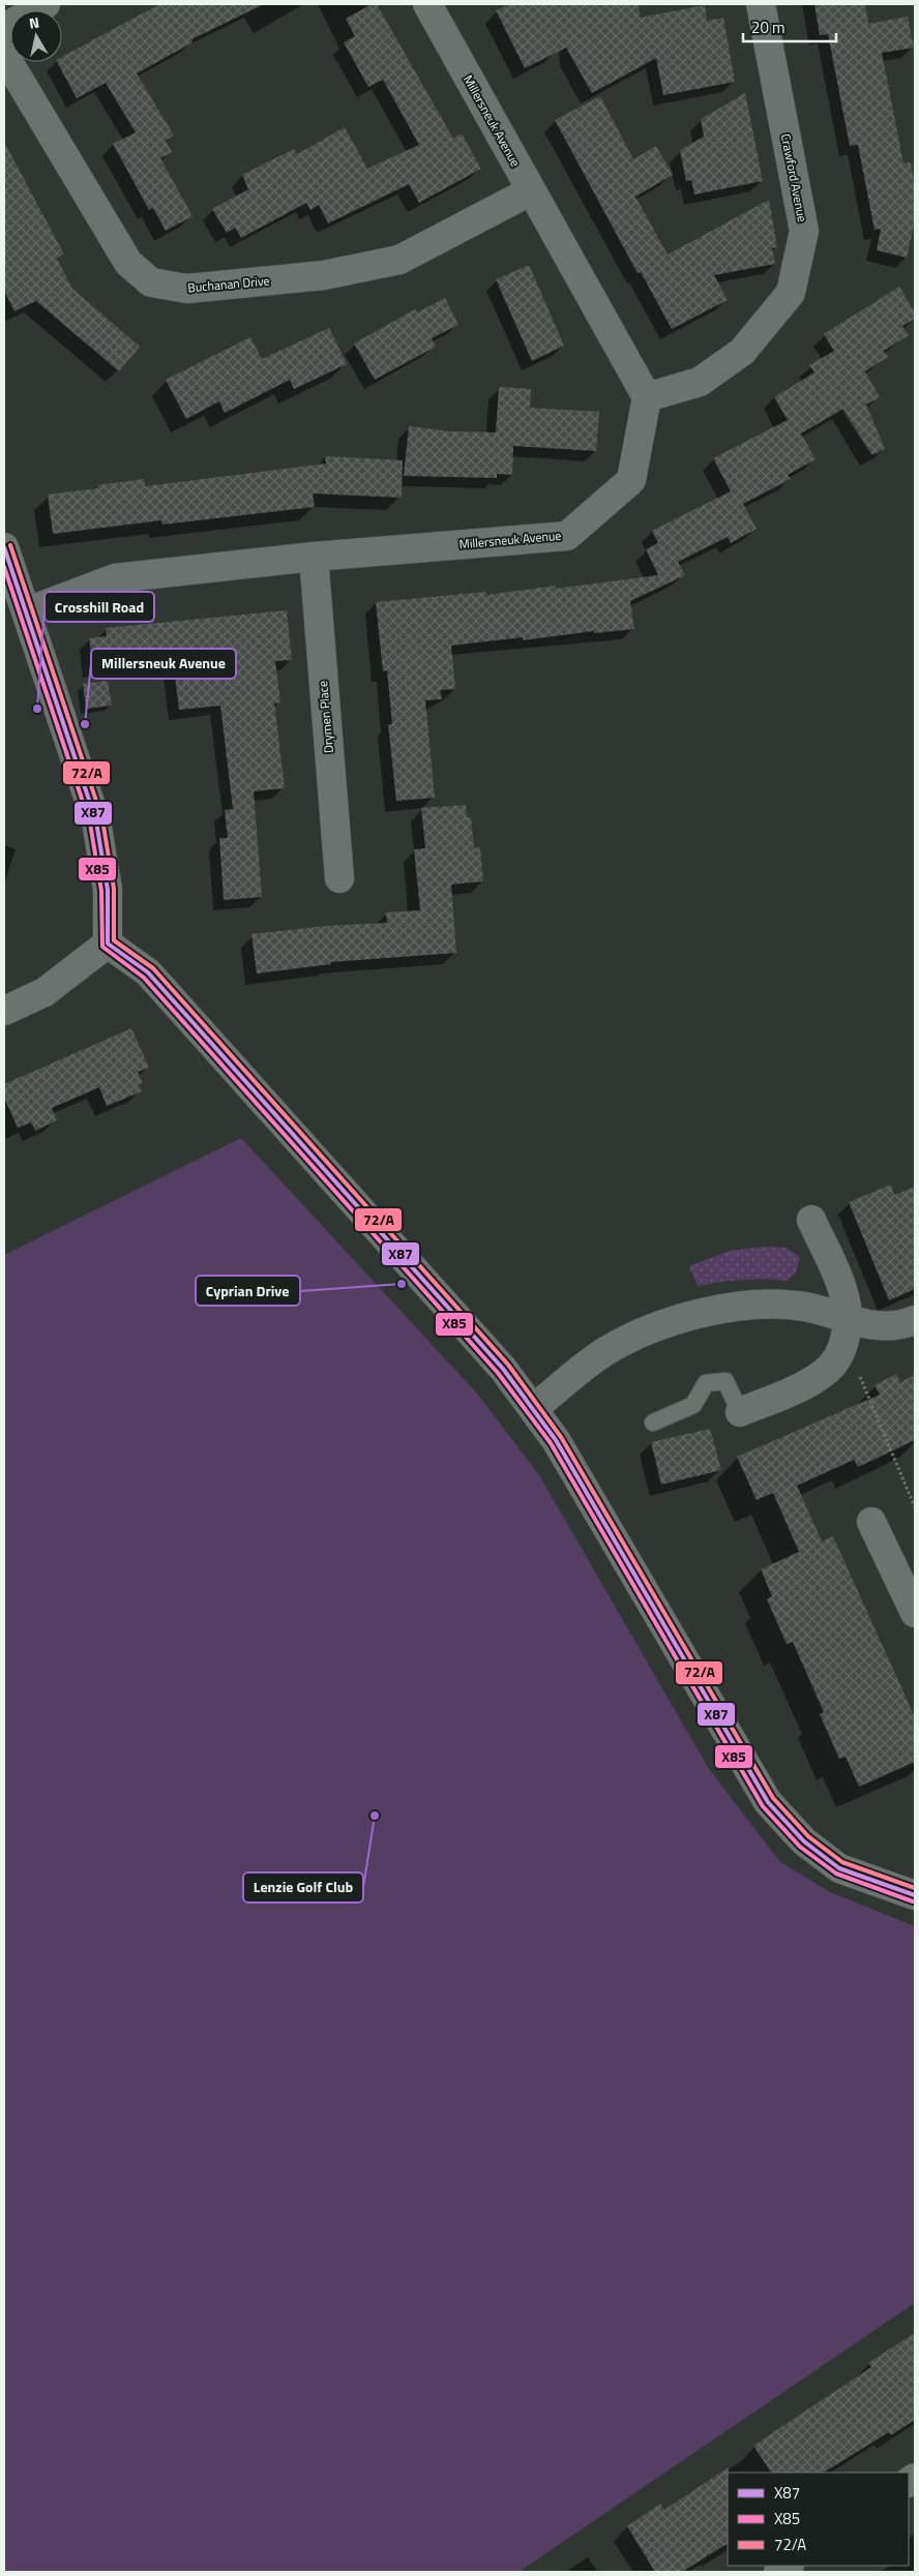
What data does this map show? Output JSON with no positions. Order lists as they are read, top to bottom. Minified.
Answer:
{"streets":{"street":["Millersneuk Avenue","Crawford Avenue","Buchanan Drive","Drymen Place"]},"crossings":[["Millersneuk Avenue","Crawford Avenue"],["Millersneuk Avenue","Buchanan Drive"],["Millersneuk Avenue","Drymen Place"]],"places":["Crosshill Road","Millersneuk Avenue","Cyprian Drive","Lenzie Golf Club"],"lines":["transit line 72/A","transit line X87","transit line X85"],"legend":["X87","X85","72/A"],"scale_bar":"20 m","north":"top"}
